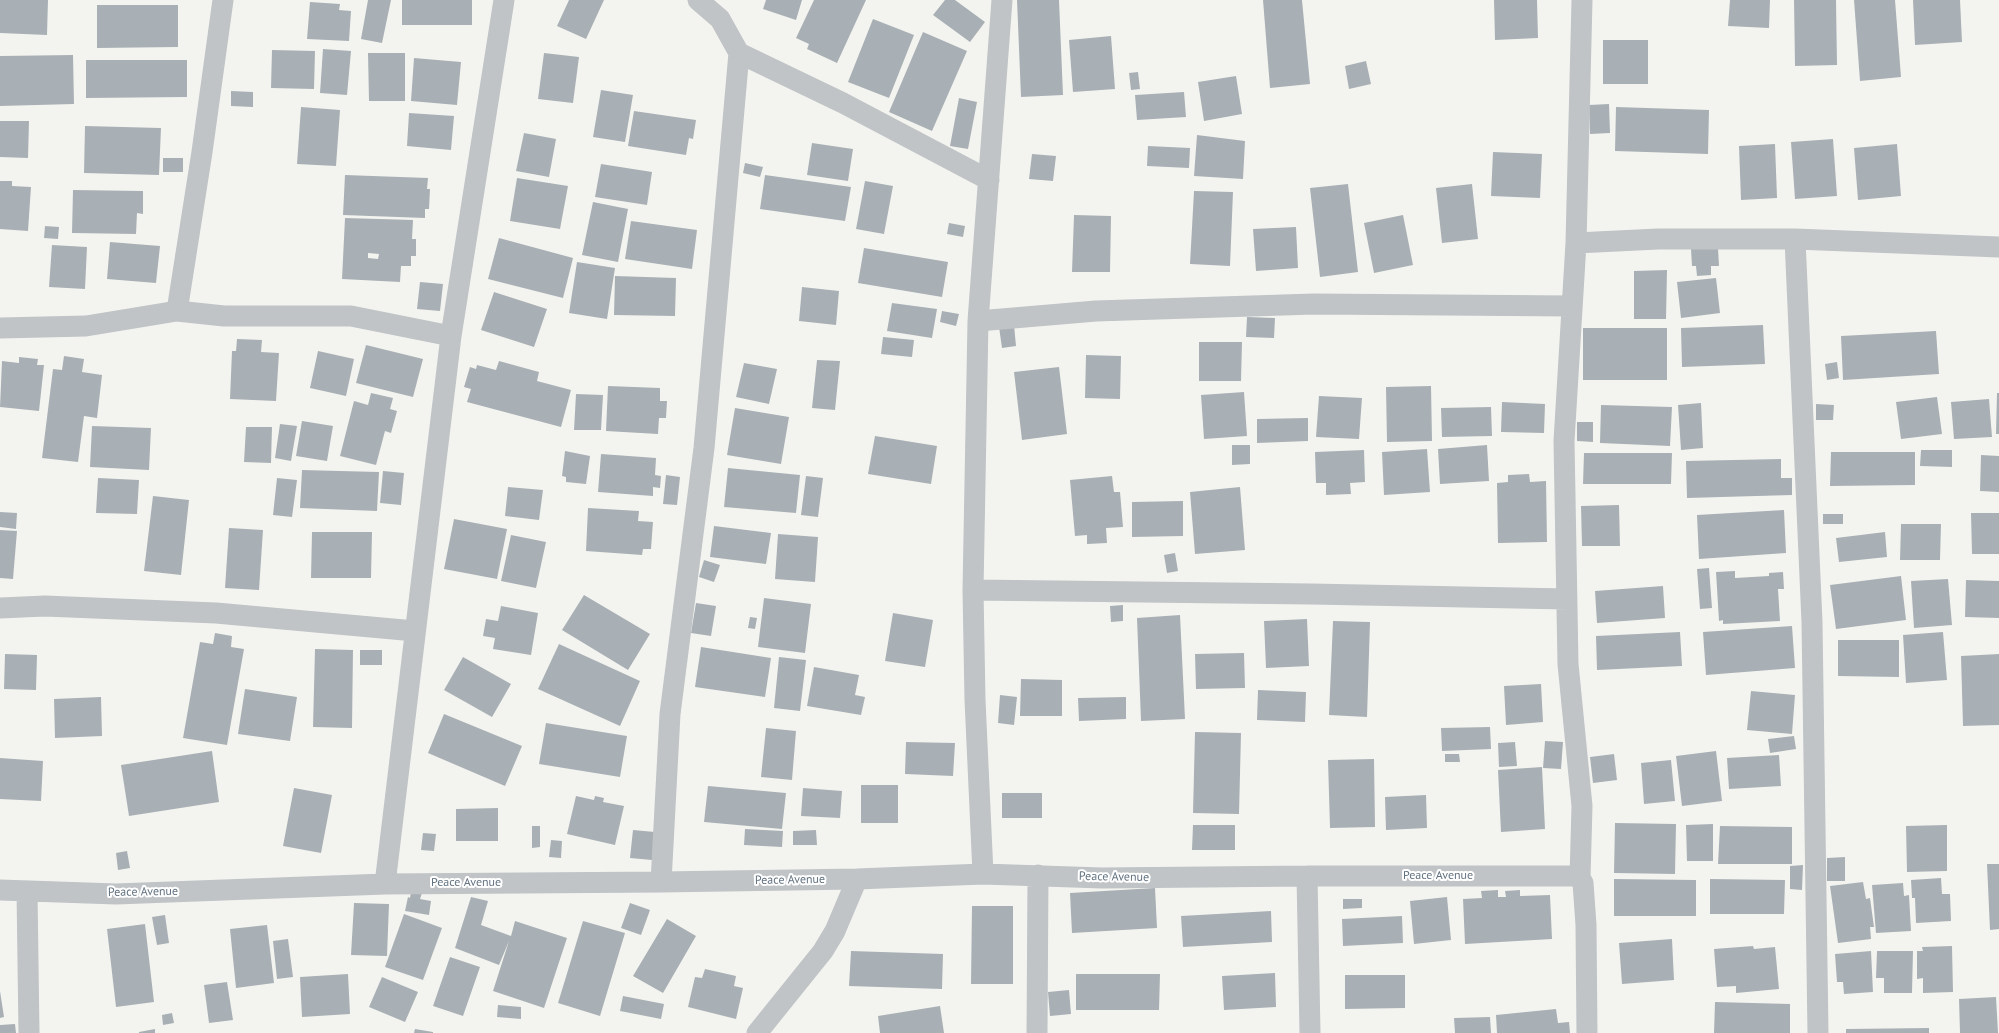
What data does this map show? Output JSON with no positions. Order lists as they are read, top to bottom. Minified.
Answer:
{"streets":{"street":["Peace Avenue"]}}
